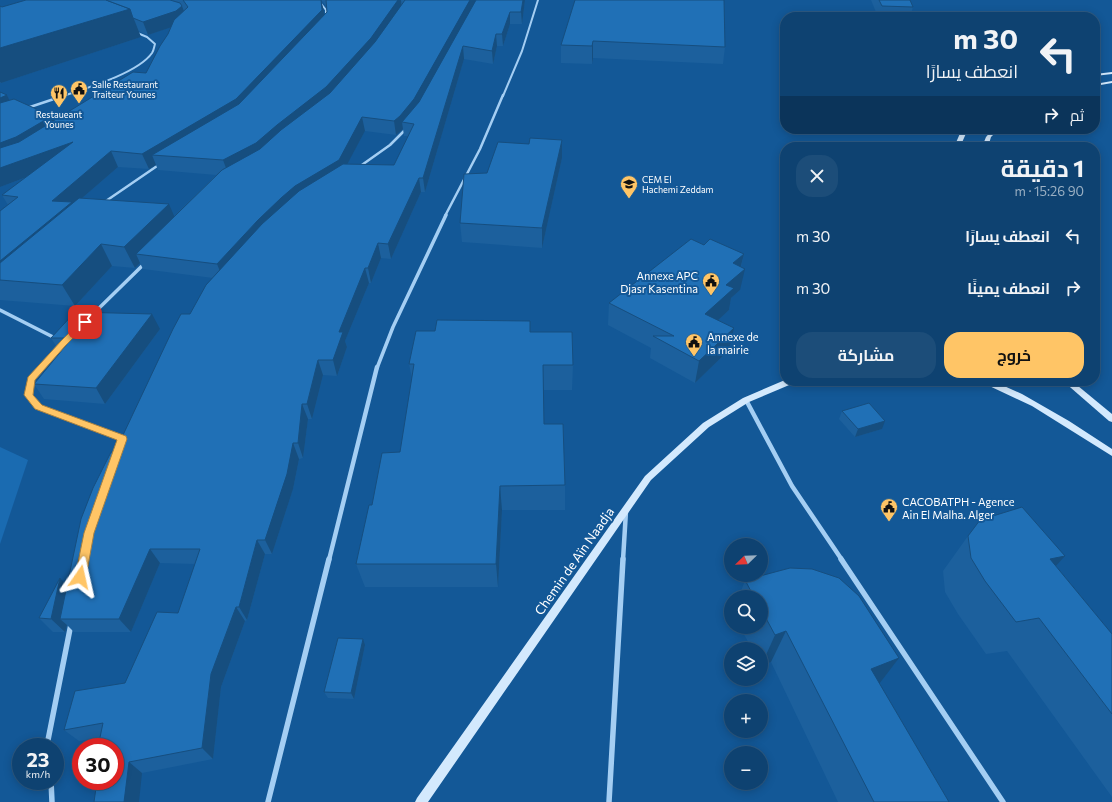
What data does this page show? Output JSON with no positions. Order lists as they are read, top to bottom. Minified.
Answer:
{"streets":{"main road":["Chemin de Aïn Naadja"]},"places":{"public building":["Salle Restaurant Traiteur Younes","Annexe APC Djasr Kasentina","Annexe de la mairie","CACOBATPH - Agence Ain El Malha. Alger"],"restaurant":["Restaueant Younes"],"school or university":["CEM El Hachemi Zeddam"]},"north":"bottom left","page":{"turn":["30 m","انعطف يسارًا"],"then":"ثم","heading":["1 دقيقة","90 m · 15:26"],"list":[{"name":"انعطف يسارًا","value":"30 m"},{"name":"انعطف يمينًا","value":"30 m"}],"buttons":["خروج","مشاركة"],"map_buttons":["+","−"],"speed":"23 km/h","limit":"30"}}
